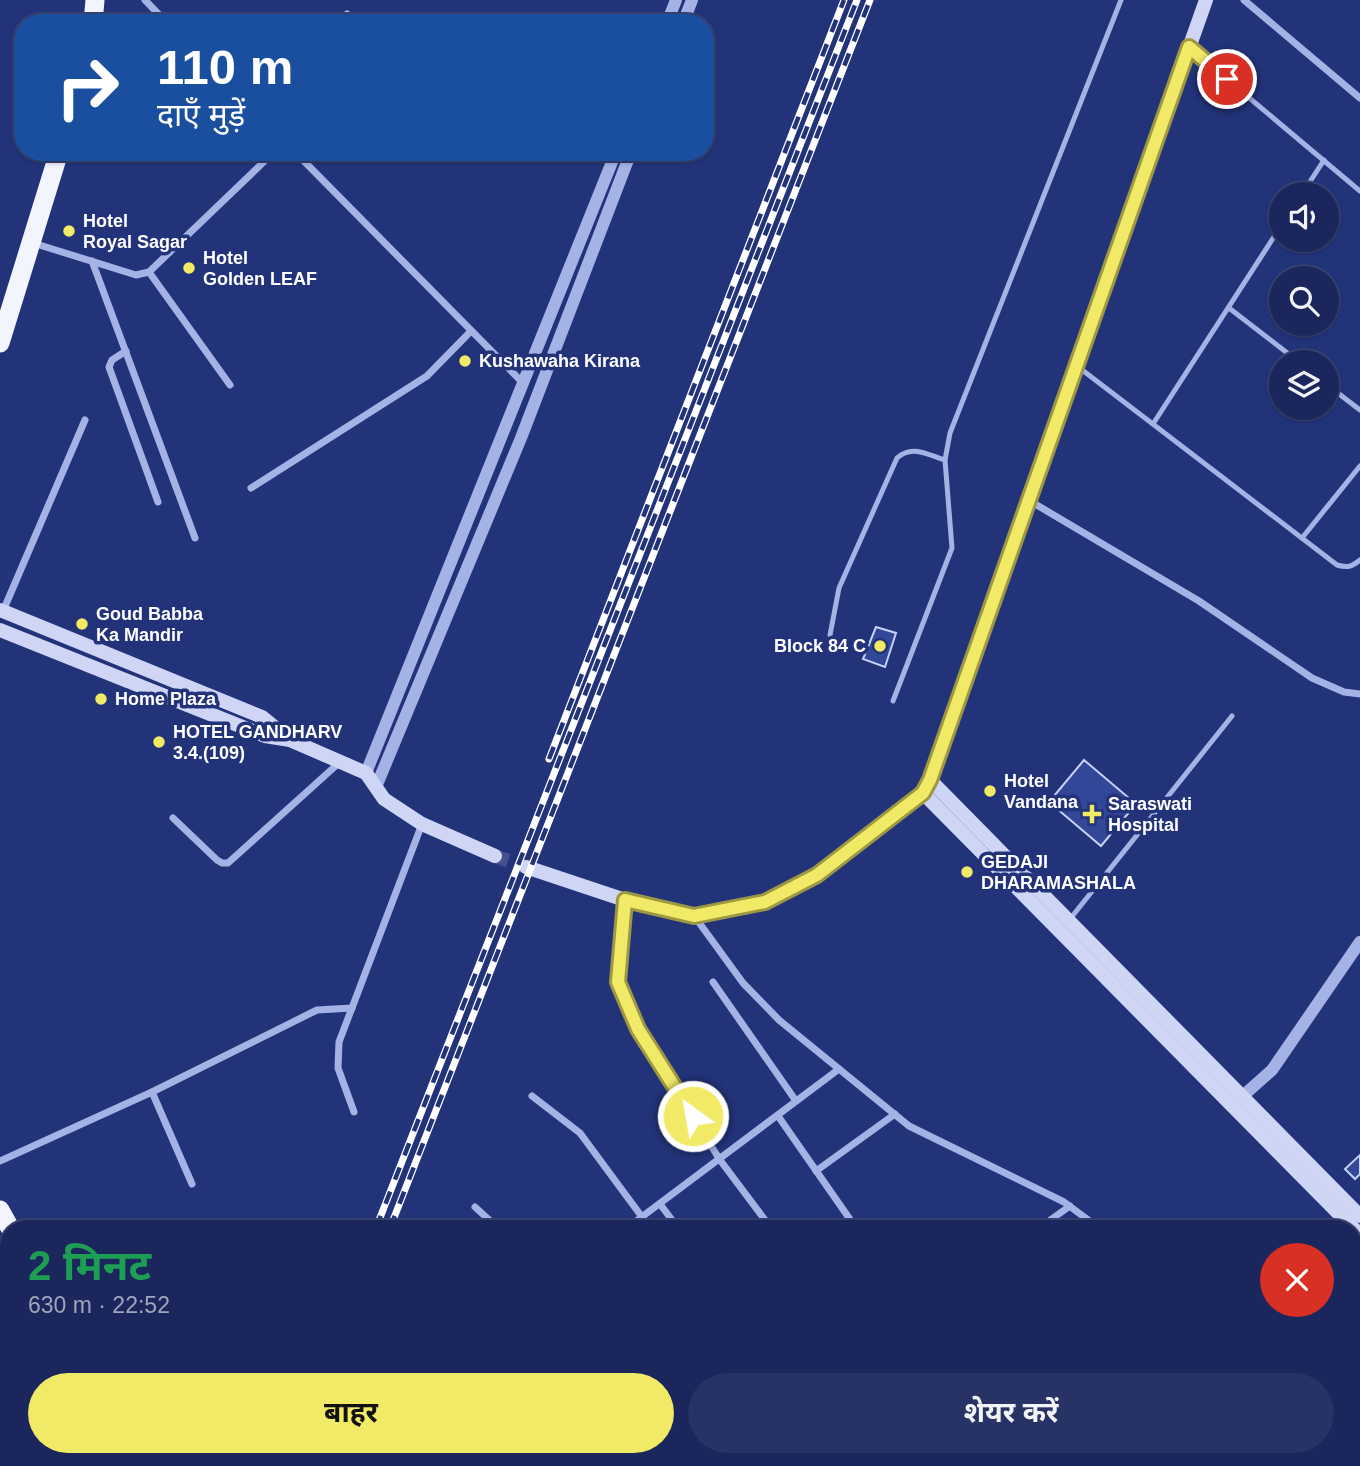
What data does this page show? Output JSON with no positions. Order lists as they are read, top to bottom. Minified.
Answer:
{"places":{"other":["Hotel Royal Sagar","Hotel Golden LEAF","Kushawaha Kirana","Goud Babba Ka Mandir","Block 84 C","Home Plaza","HOTEL GANDHARV 3.4.(109)","Hotel Vandana","GEDAJI DHARAMASHALA"],"health":["Saraswati Hospital"]},"page":{"turn":["110 m","दाएँ मुड़ें"],"heading":["2 मिनट","630 m · 22:52"],"buttons":["बाहर","शेयर करें"]}}
